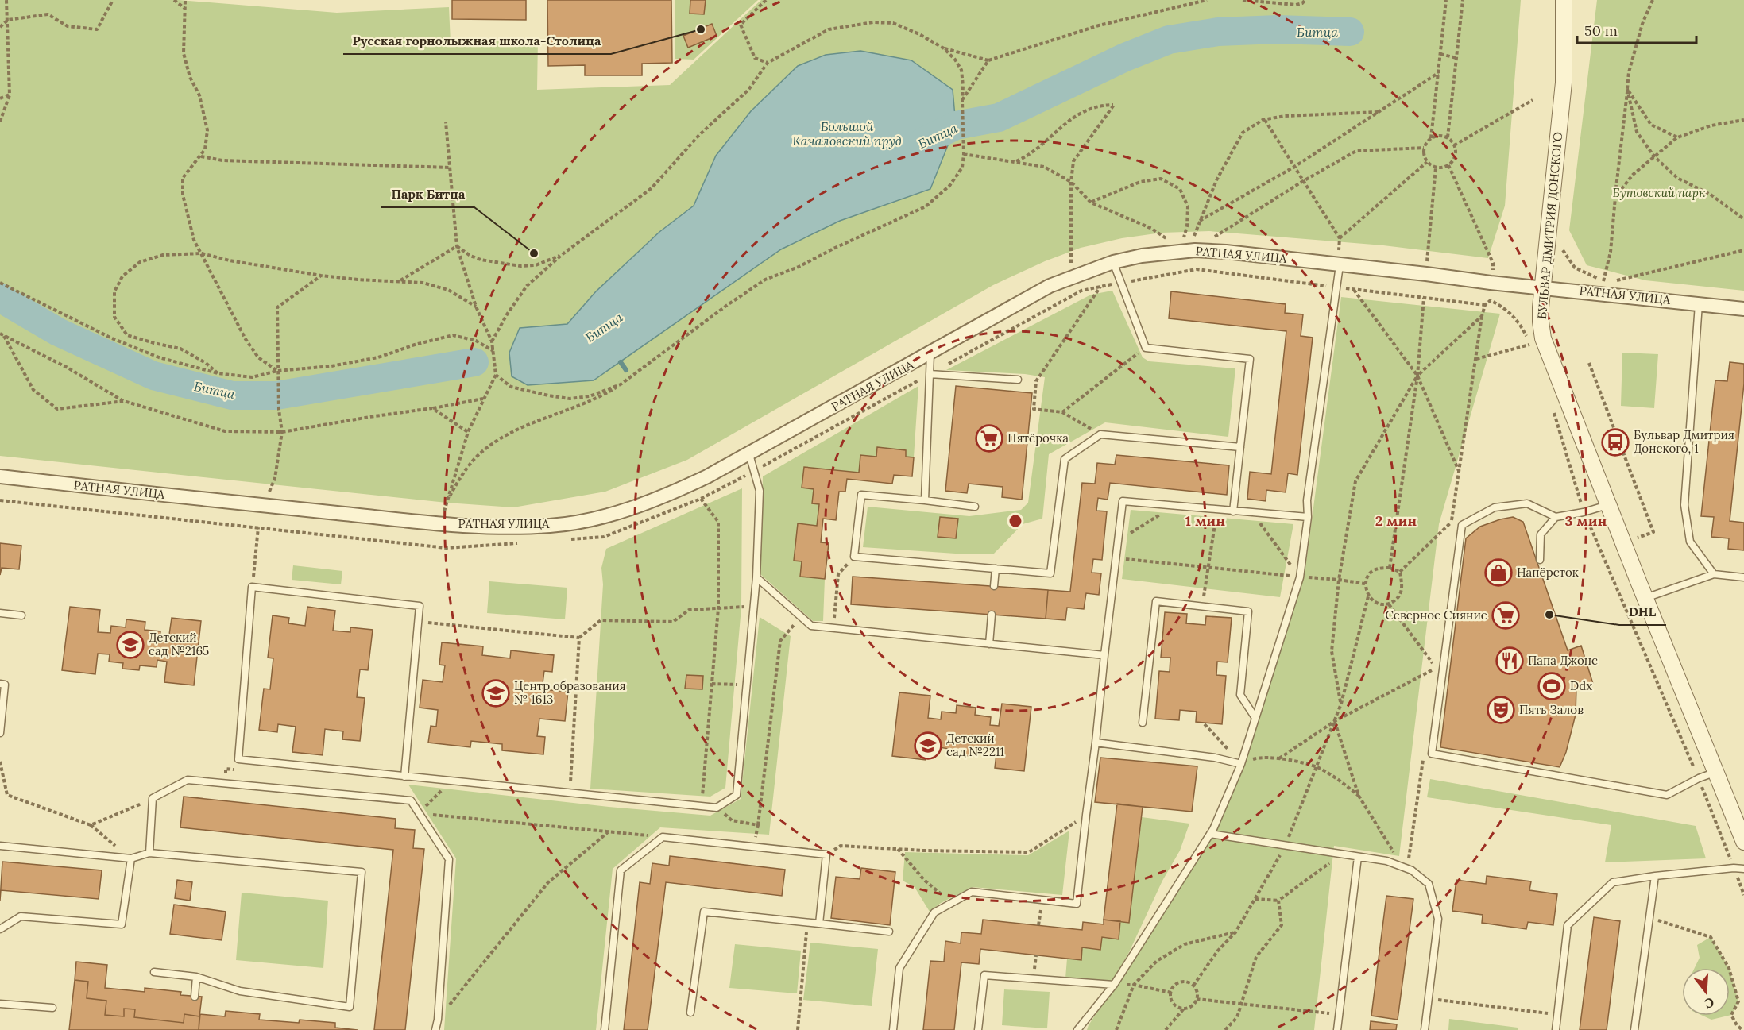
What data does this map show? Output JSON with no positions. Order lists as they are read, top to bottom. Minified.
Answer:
{"streets":{"street":["БУЛЬВАР ДМИТРИЯ ДОНСКОГО","РАТНАЯ УЛИЦА"]},"crossings":[["БУЛЬВАР ДМИТРИЯ ДОНСКОГО","РАТНАЯ УЛИЦА"]],"water":["Битца","Большой Качаловский пруд"],"parks":["Бутовский парк"],"places":{"other":["Русская горнолыжная школа-Столица","Парк Битца","DHL"],"supermarket":["Пятёрочка","Северное Сияние"],"bus stop":["Бульвар Дмитрия Донского, 1"],"shop":["Напёрсток"],"school or university":["Детский сад №2165","Центр образования № 1613","Детский сад №2211"],"restaurant":["Папа Джонс"],"sports":["Ddx"],"theatre":["Пять Залов"]},"scale_bar":"50 m","north":"bottom","rings":["1 мин","2 мин","3 мин"]}
